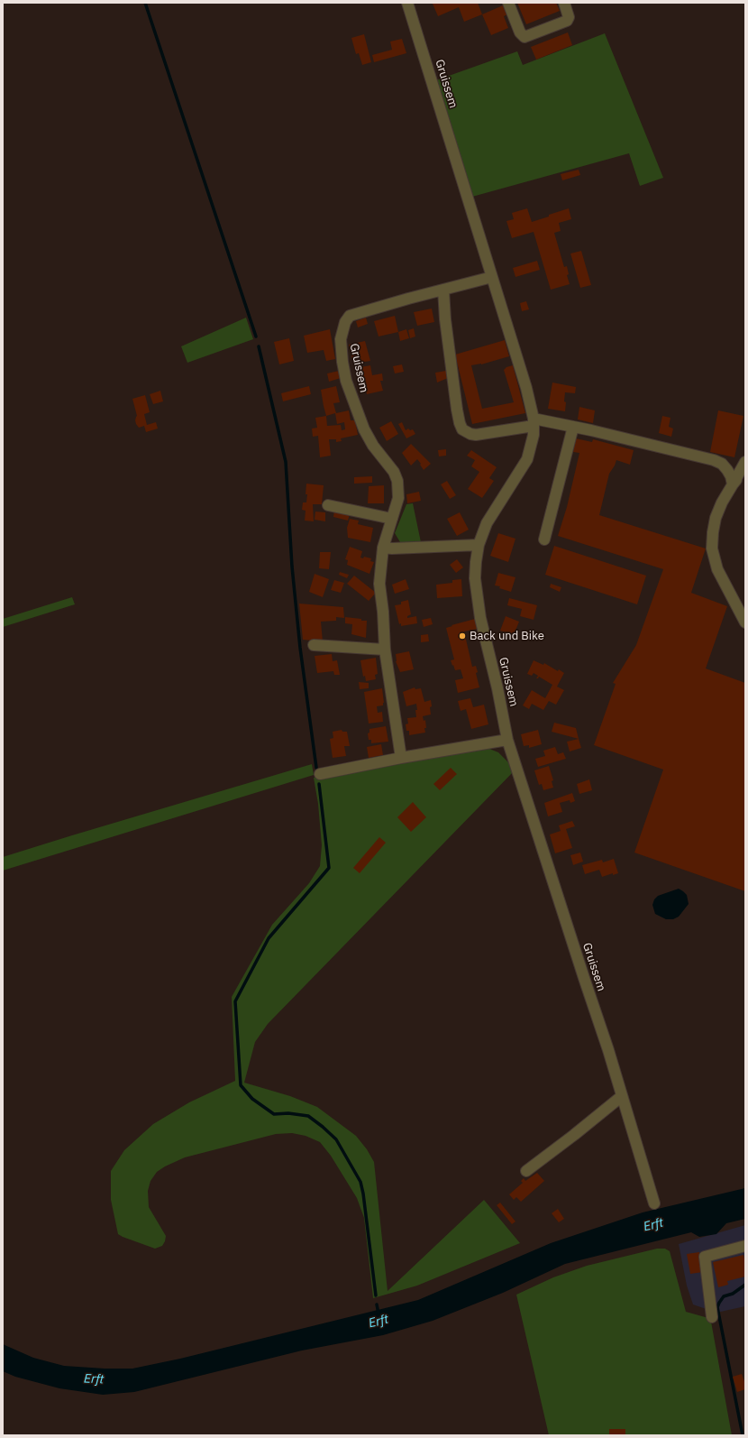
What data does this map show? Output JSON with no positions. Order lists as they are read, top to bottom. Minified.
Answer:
{"streets":{"street":["Gruissem"]},"water":["Erft"],"places":["Back und Bike"]}
